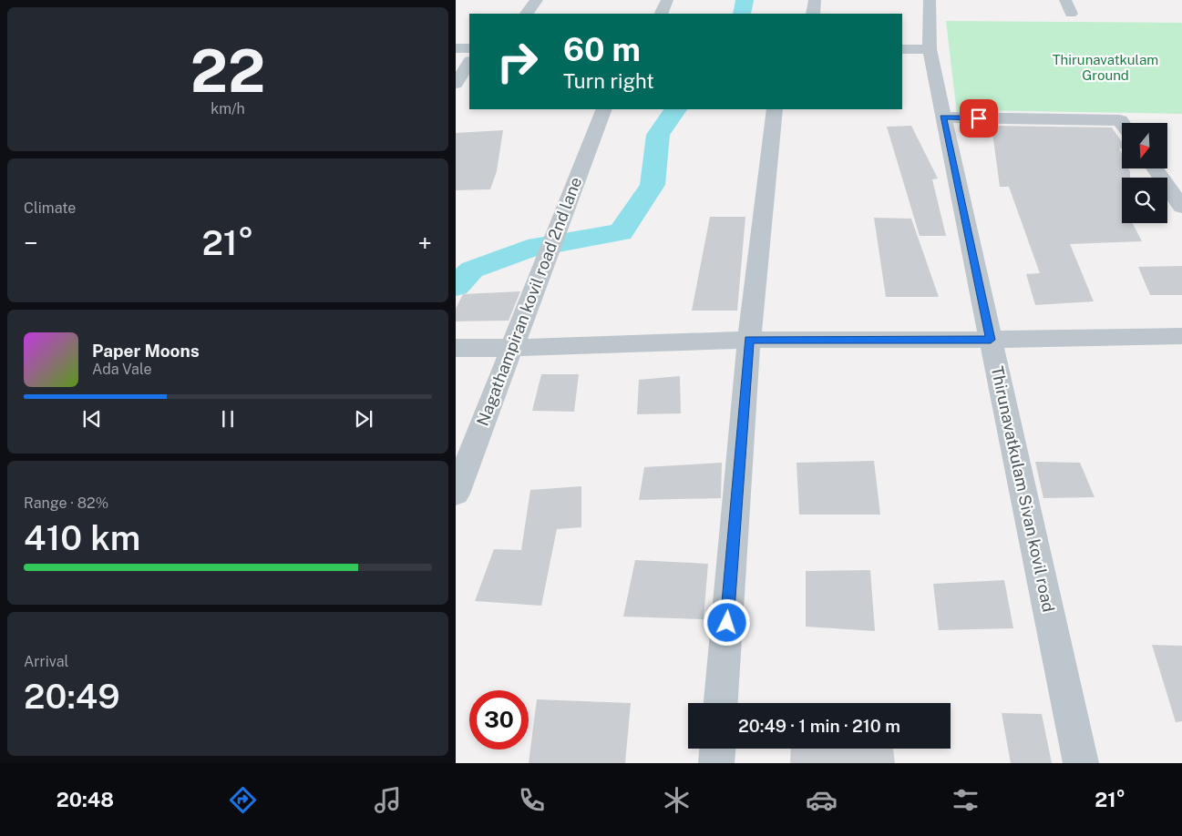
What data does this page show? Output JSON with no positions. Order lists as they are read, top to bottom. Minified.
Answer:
{"streets":{"street":["Nagathampiran kovil road 2nd lane","Thirunavatkulam Sivan kovil road"]},"parks":["Thirunavatkulam Ground"],"north":"bottom","page":{"tile":[["22","km/h"],"Climate",["Range · 82%","410 km"],["Arrival","20:49"]],"turn":["60 m","Turn right"],"heat":["−","21°","+"],"song":["Paper Moons","Ada Vale"],"limit":"30","trip":"20:49 · 1 min · 210 m","tabs":["20:48","21°"]}}
